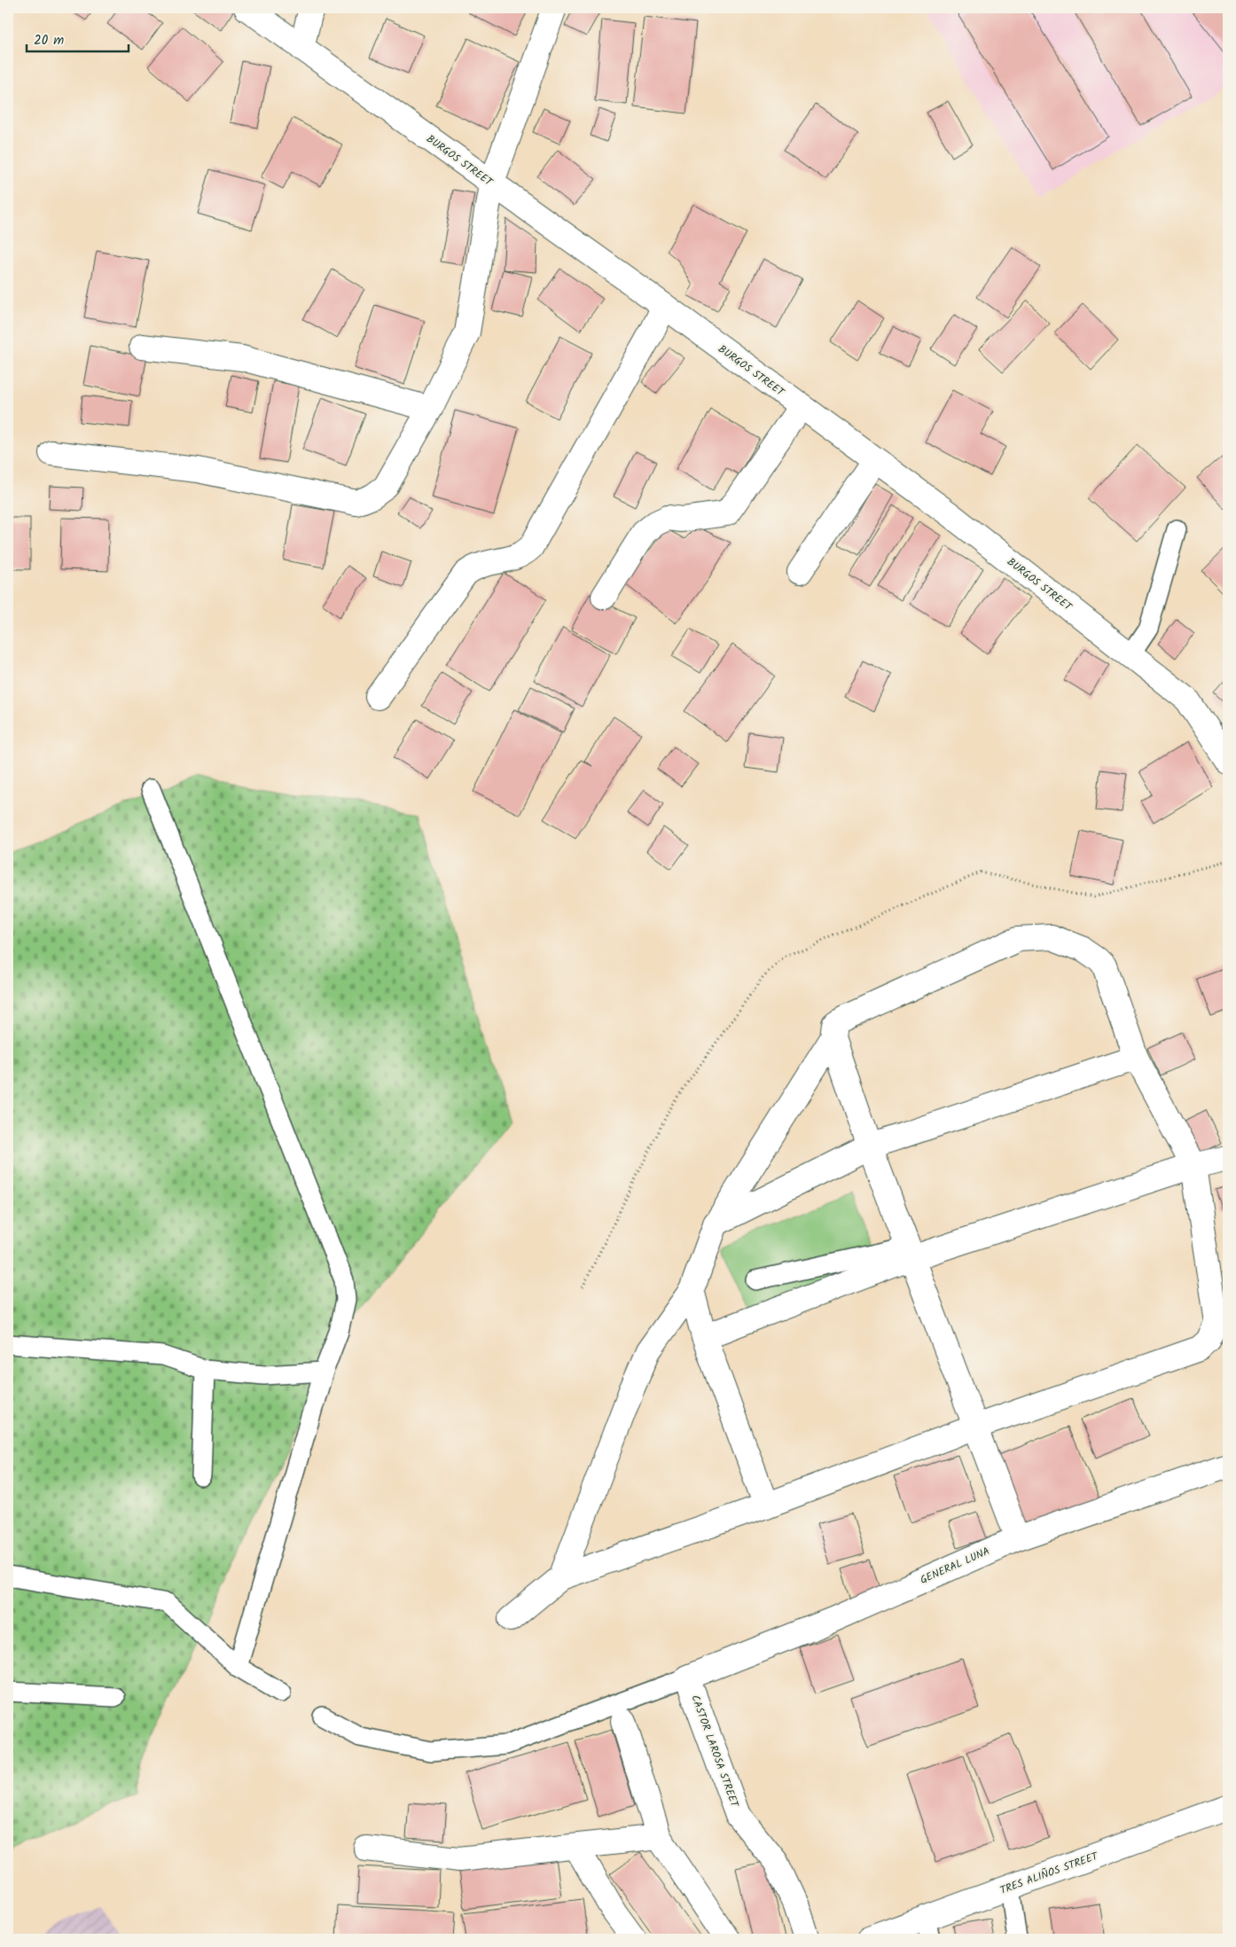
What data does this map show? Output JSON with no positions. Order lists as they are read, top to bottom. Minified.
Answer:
{"streets":{"street":["BURGOS STREET","GENERAL LUNA","CASTOR LAROSA STREET","TRES ALIÑOS STREET"]},"crossings":[["GENERAL LUNA","CASTOR LAROSA STREET"]],"scale_bar":"20 m"}
